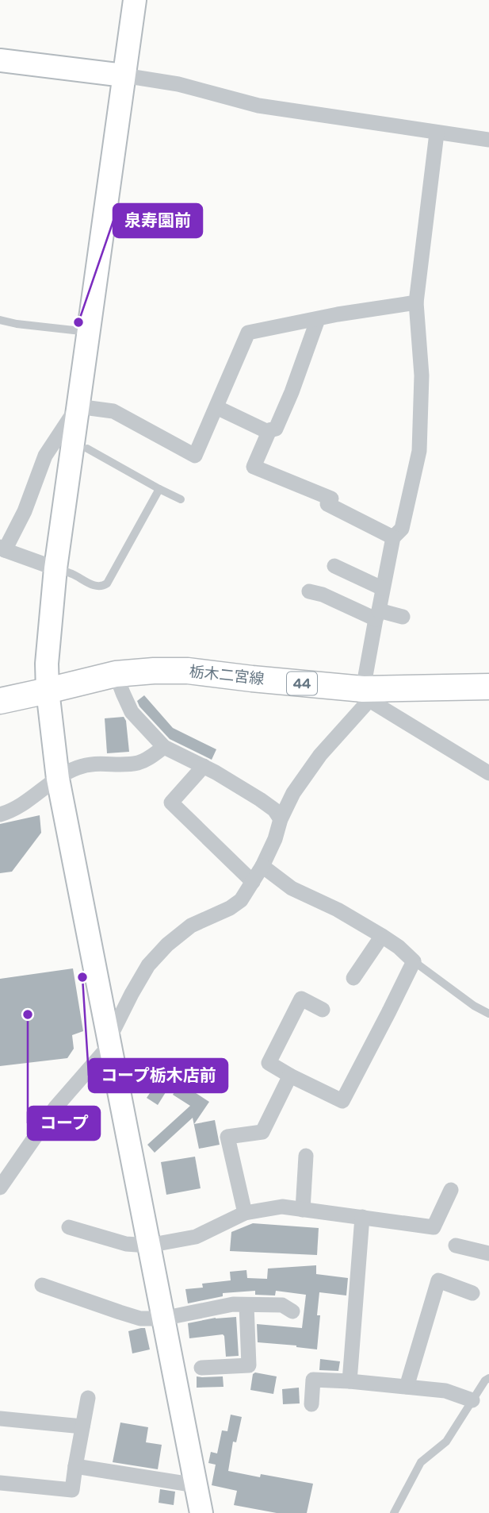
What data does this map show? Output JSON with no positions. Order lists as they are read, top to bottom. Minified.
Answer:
{"streets":{"main road":["栃木二宮線","44"]},"places":["泉寿園前","コープ栃木店前","コープ"]}
